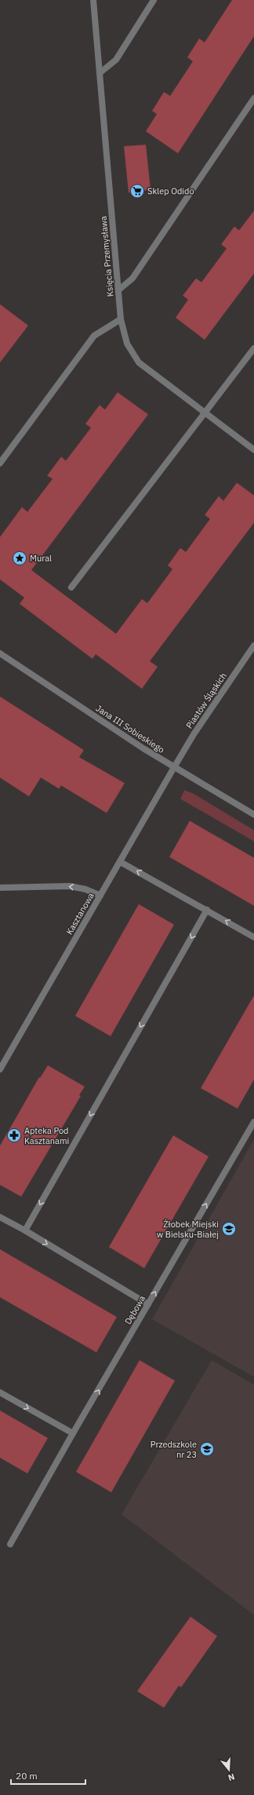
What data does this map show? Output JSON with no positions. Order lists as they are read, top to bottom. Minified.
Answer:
{"streets":{"street":["Księcia Przemysława","Piastów Śląskich","Jana III Sobieskiego","Kasztanowa","Dębowa"]},"crossings":[["Piastów Śląskich","Jana III Sobieskiego"],["Piastów Śląskich","Kasztanowa"],["Jana III Sobieskiego","Kasztanowa"]],"one_way":["Dębowa"],"places":{"supermarket":["Sklep Odido"],"place":["Mural"],"pharmacy":["Apteka Pod Kasztanami"],"school or university":["Żłobek Miejski w Bielsku-Białej","Przedszkole nr 23"]},"scale_bar":"20 m","north":"bottom"}
